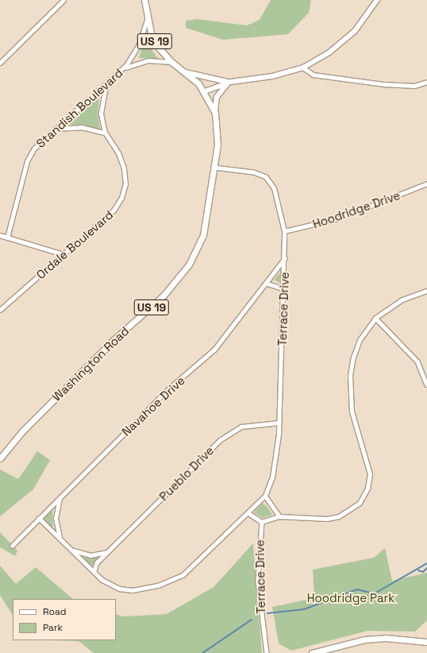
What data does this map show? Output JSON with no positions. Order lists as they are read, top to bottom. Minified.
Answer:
{"streets":{"main road":["US 19","Washington Road"],"street":["Standish Boulevard","Hoodridge Drive","Ordale Boulevard","Terrace Drive","Navahoe Drive","Pueblo Drive"]},"crossings":[["Standish Boulevard","Ordale Boulevard"],["Standish Boulevard","Washington Road"],["Hoodridge Drive","Terrace Drive"],["Terrace Drive","Washington Road"],["Terrace Drive","Navahoe Drive"],["Terrace Drive","Pueblo Drive"]],"parks":["Hoodridge Park"],"legend":["Road","Park"]}
